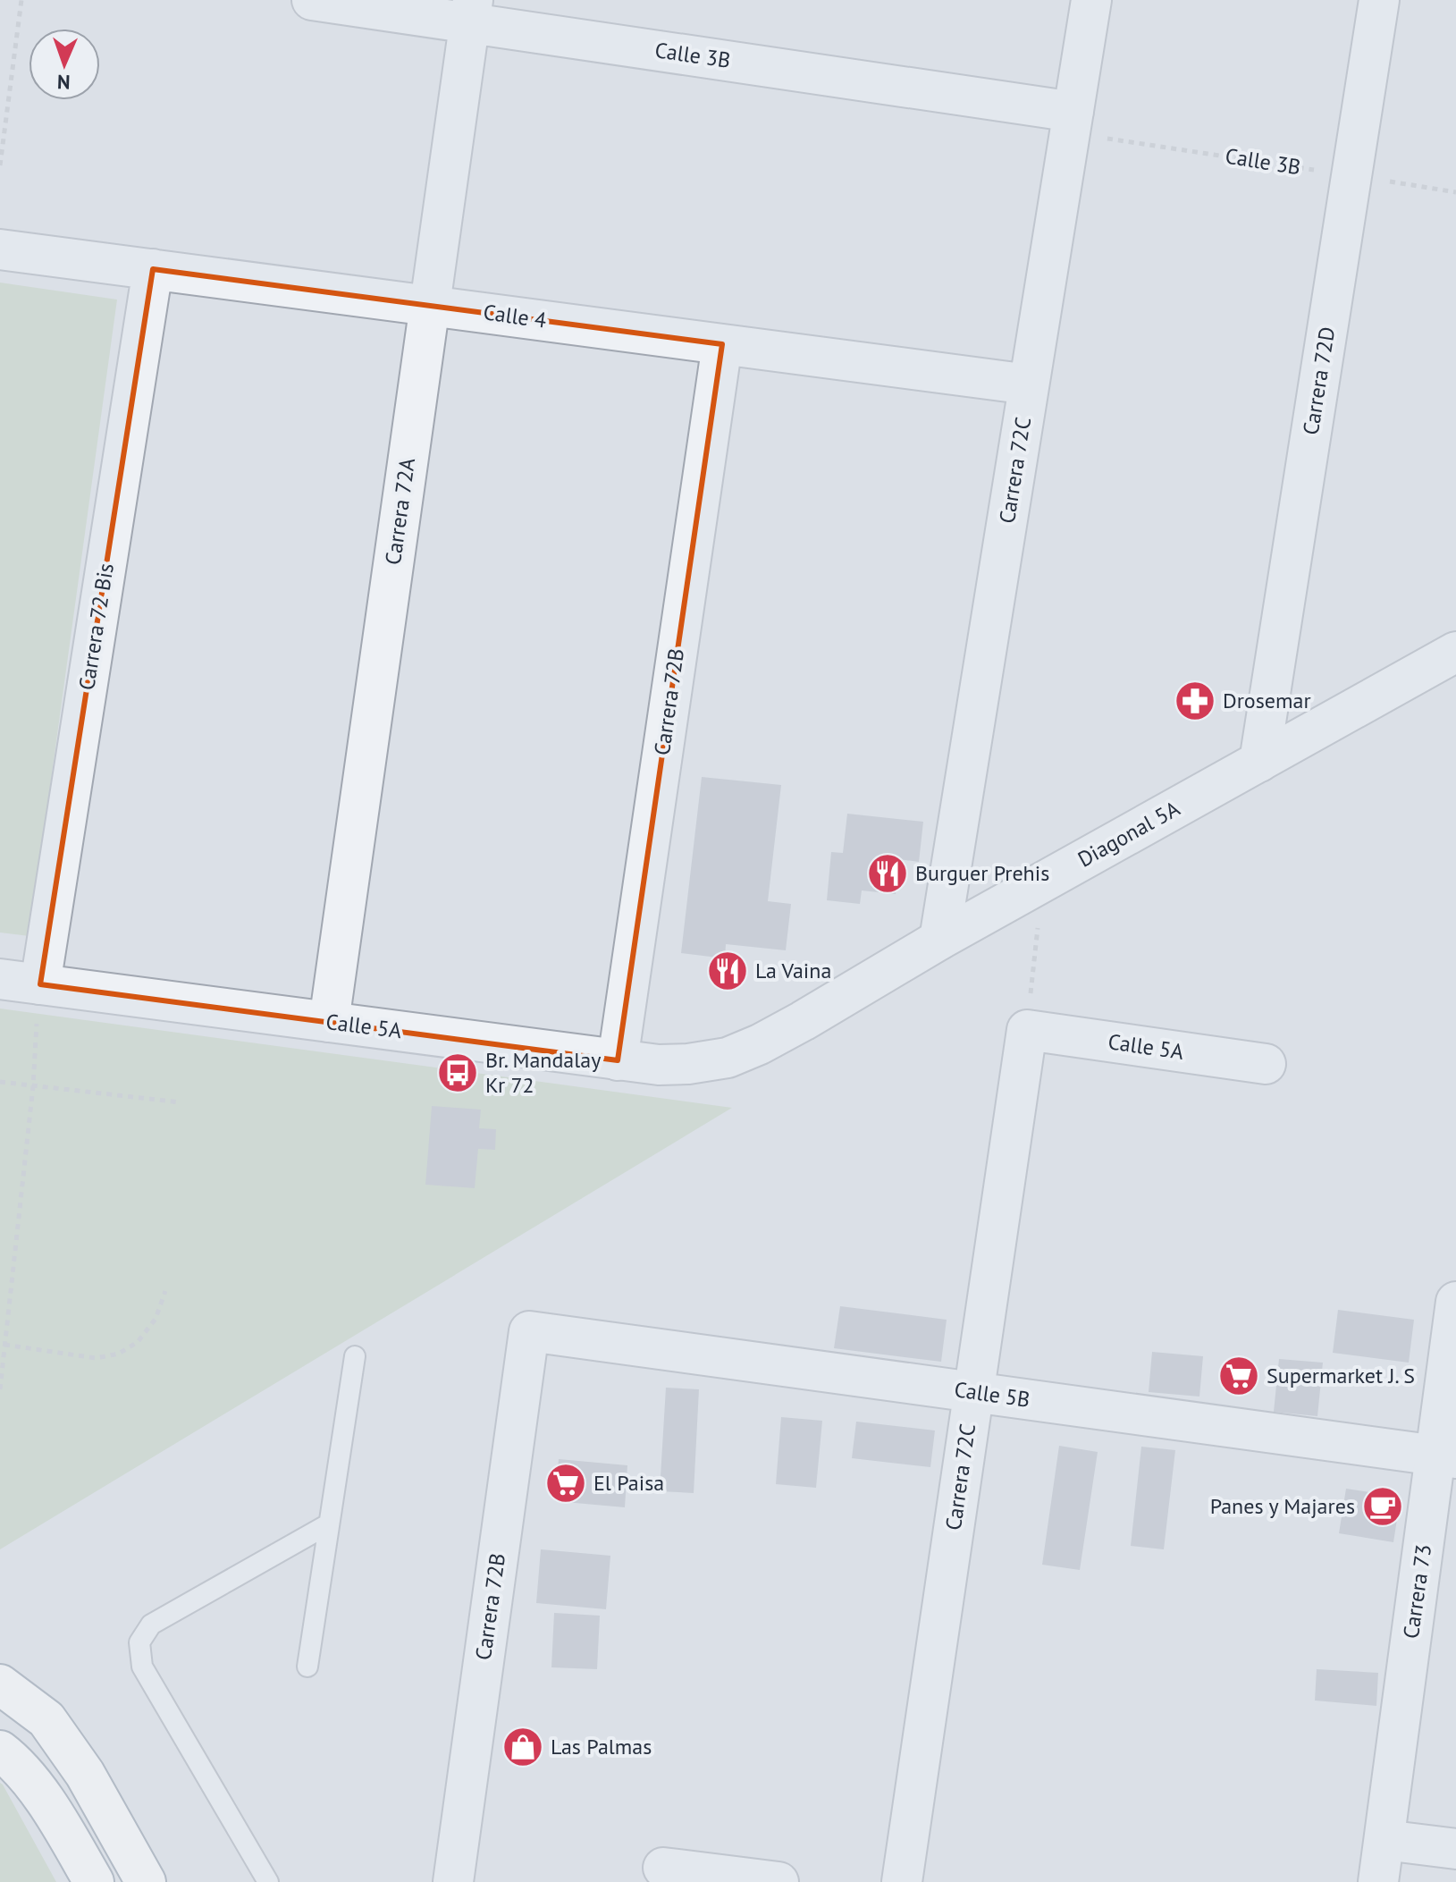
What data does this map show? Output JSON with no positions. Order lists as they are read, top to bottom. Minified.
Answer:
{"streets":{"street":["Calle 3B","Calle 4","Carrera 72D","Carrera 72C","Carrera 72A","Carrera 72 Bis","Carrera 72B","Diagonal 5A","Calle 5A","Calle 5B","Carrera 73"]},"crossings":[["Calle 3B","Carrera 72D"],["Calle 3B","Carrera 72C"],["Calle 3B","Carrera 72A"],["Calle 4","Carrera 72C"],["Calle 4","Carrera 72A"],["Calle 4","Carrera 72 Bis"],["Calle 4","Carrera 72B"],["Carrera 72D","Diagonal 5A"],["Carrera 72C","Diagonal 5A"],["Carrera 72C","Calle 5A"],["Carrera 72C","Calle 5B"],["Carrera 72A","Calle 5A"],["Carrera 72 Bis","Calle 5A"],["Carrera 72B","Calle 5A"],["Carrera 72B","Calle 5B"],["Diagonal 5A","Calle 5A"],["Calle 5B","Carrera 73"]],"places":{"pharmacy":["Drosemar"],"restaurant":["Burguer Prehis","La Vaina"],"bus stop":["Br. Mandalay Kr 72"],"supermarket":["Supermarket J. S","El Paisa"],"cafe":["Panes y Majares"],"shop":["Las Palmas"]},"north":"bottom"}
